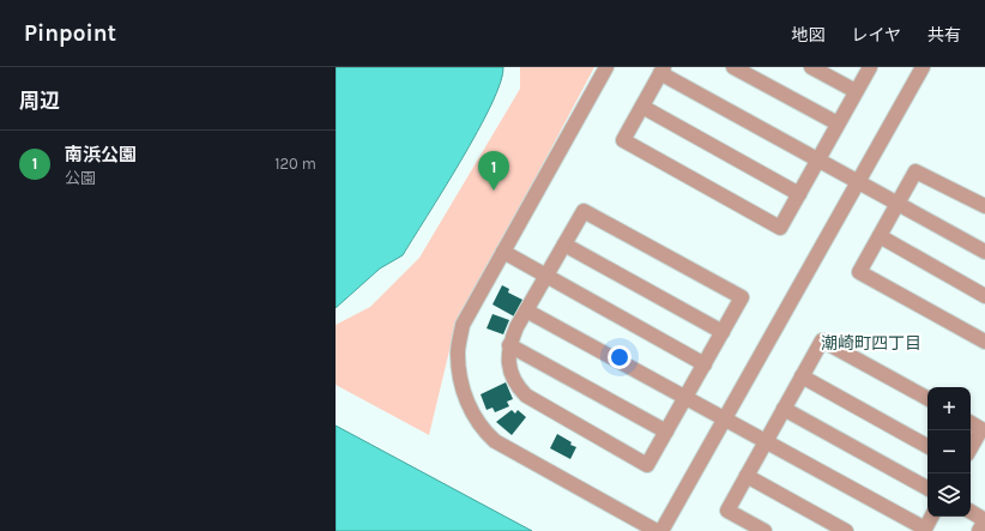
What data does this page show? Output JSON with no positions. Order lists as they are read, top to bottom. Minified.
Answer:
{"districts":["潮崎町四丁目"],"page":{"header":"Pinpoint","nav":["地図","レイヤ","共有"],"heading":"周辺","list":[{"mark":"1","name":"南浜公園","note":"公園","value":"120 m"}],"pins":"1","map_buttons":["+","−"]}}
